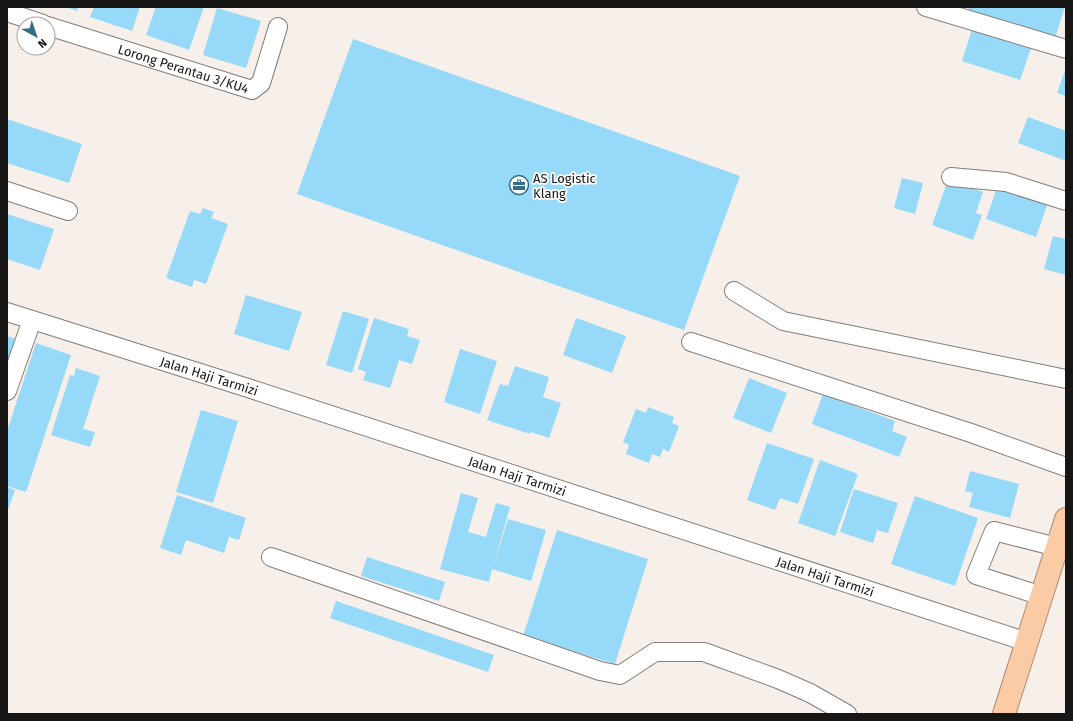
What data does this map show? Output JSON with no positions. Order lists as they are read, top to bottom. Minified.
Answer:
{"streets":{"street":["Lorong Perantau 3/KU4","Jalan Haji Tarmizi"]},"places":{"office":["AS Logistic Klang"]},"north":"bottom right"}
